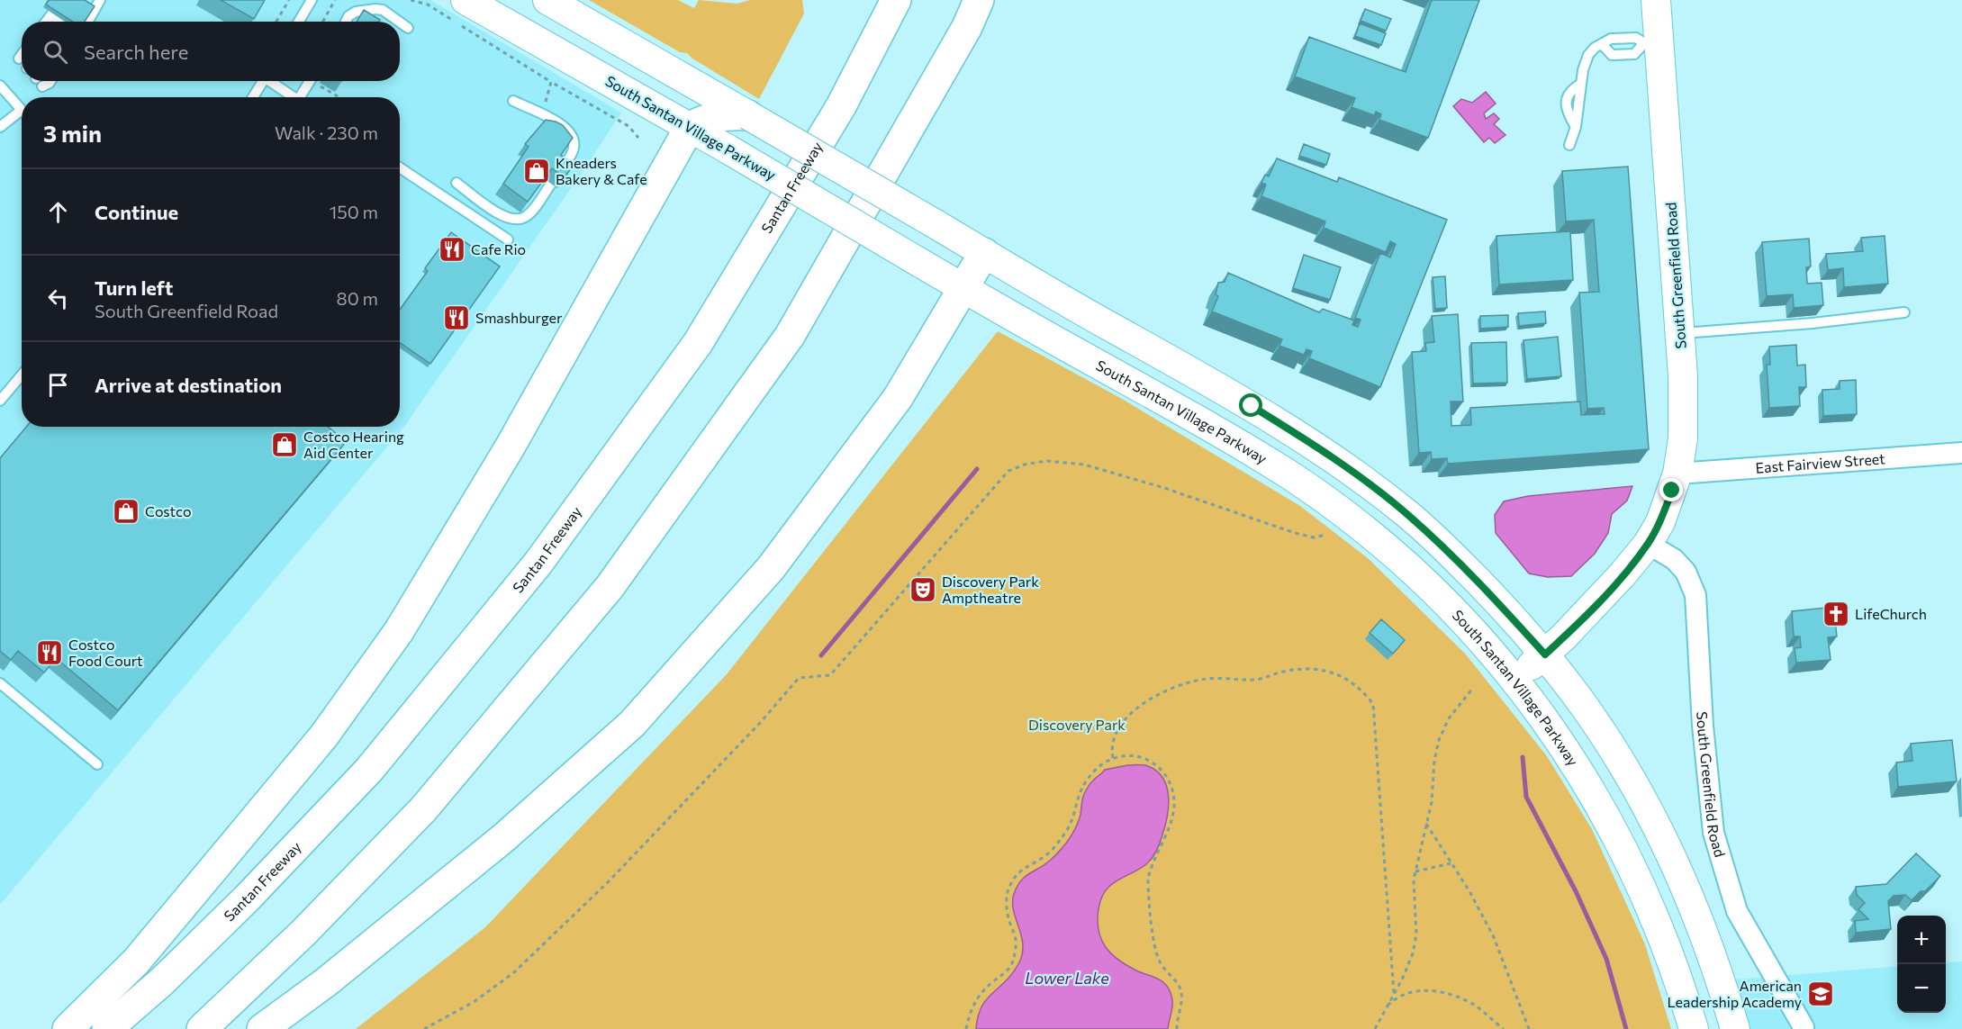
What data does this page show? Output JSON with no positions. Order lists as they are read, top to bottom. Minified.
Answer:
{"streets":{"highway":["Santan Freeway"],"main road":["South Santan Village Parkway","South Greenfield Road"],"street":["East Fairview Street"]},"crossings":[["South Santan Village Parkway","South Greenfield Road"],["South Greenfield Road","East Fairview Street"]],"water":["Lower Lake"],"parks":["Discovery Park"],"places":{"shop":["Kneaders Bakery & Cafe","Costco Hearing Aid Center","Costco"],"restaurant":["Cafe Rio","Smashburger","Costco Food Court"],"theatre":["Discovery Park Amptheatre"],"church":["LifeChurch"],"school or university":["American Leadership Academy"]},"page":{"search":"Search here","heading":["3 min","Walk · 230 m"],"list":[["Continue","150 m"],["Turn left","South Greenfield Road","80 m"],"Arrive at destination"],"map_buttons":["+","−"]}}
